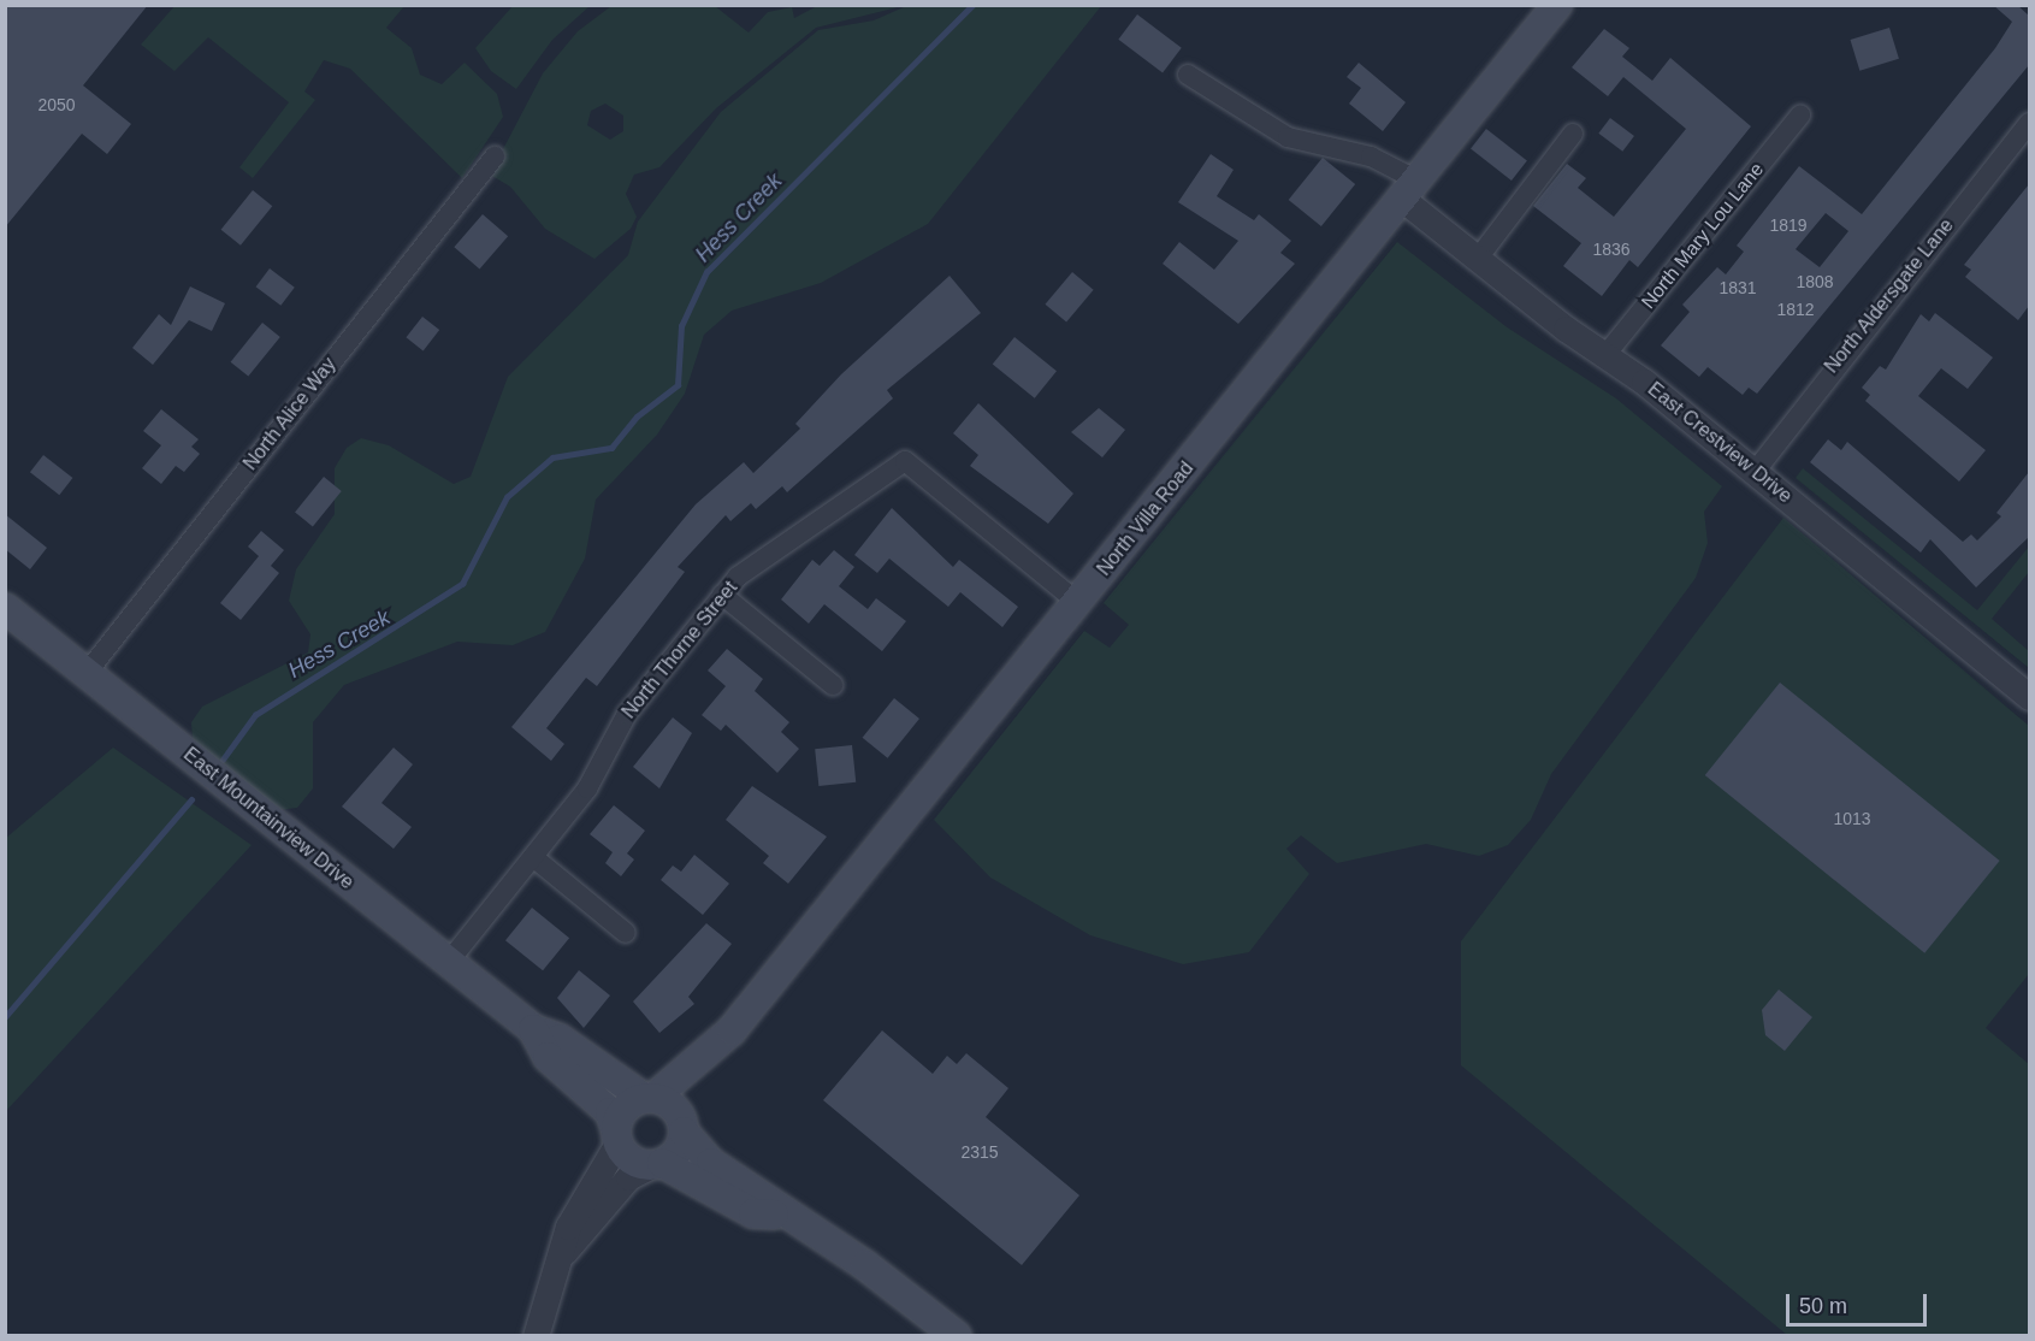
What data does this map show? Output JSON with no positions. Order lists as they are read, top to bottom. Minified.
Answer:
{"streets":{"main road":["North Villa Road","East Mountainview Drive"],"street":["North Mary Lou Lane","North Aldersgate Lane","North Alice Way","East Crestview Drive","North Thorne Street"]},"crossings":[["North Mary Lou Lane","East Crestview Drive"],["North Aldersgate Lane","East Crestview Drive"],["North Alice Way","East Mountainview Drive"],["East Crestview Drive","North Villa Road"],["North Villa Road","North Thorne Street"],["North Villa Road","East Mountainview Drive"],["North Thorne Street","East Mountainview Drive"]],"water":["Hess Creek"],"house_numbers":["2050","1819","1836","1808","1831","1812","1013","2315"],"scale_bar":"50 m"}
